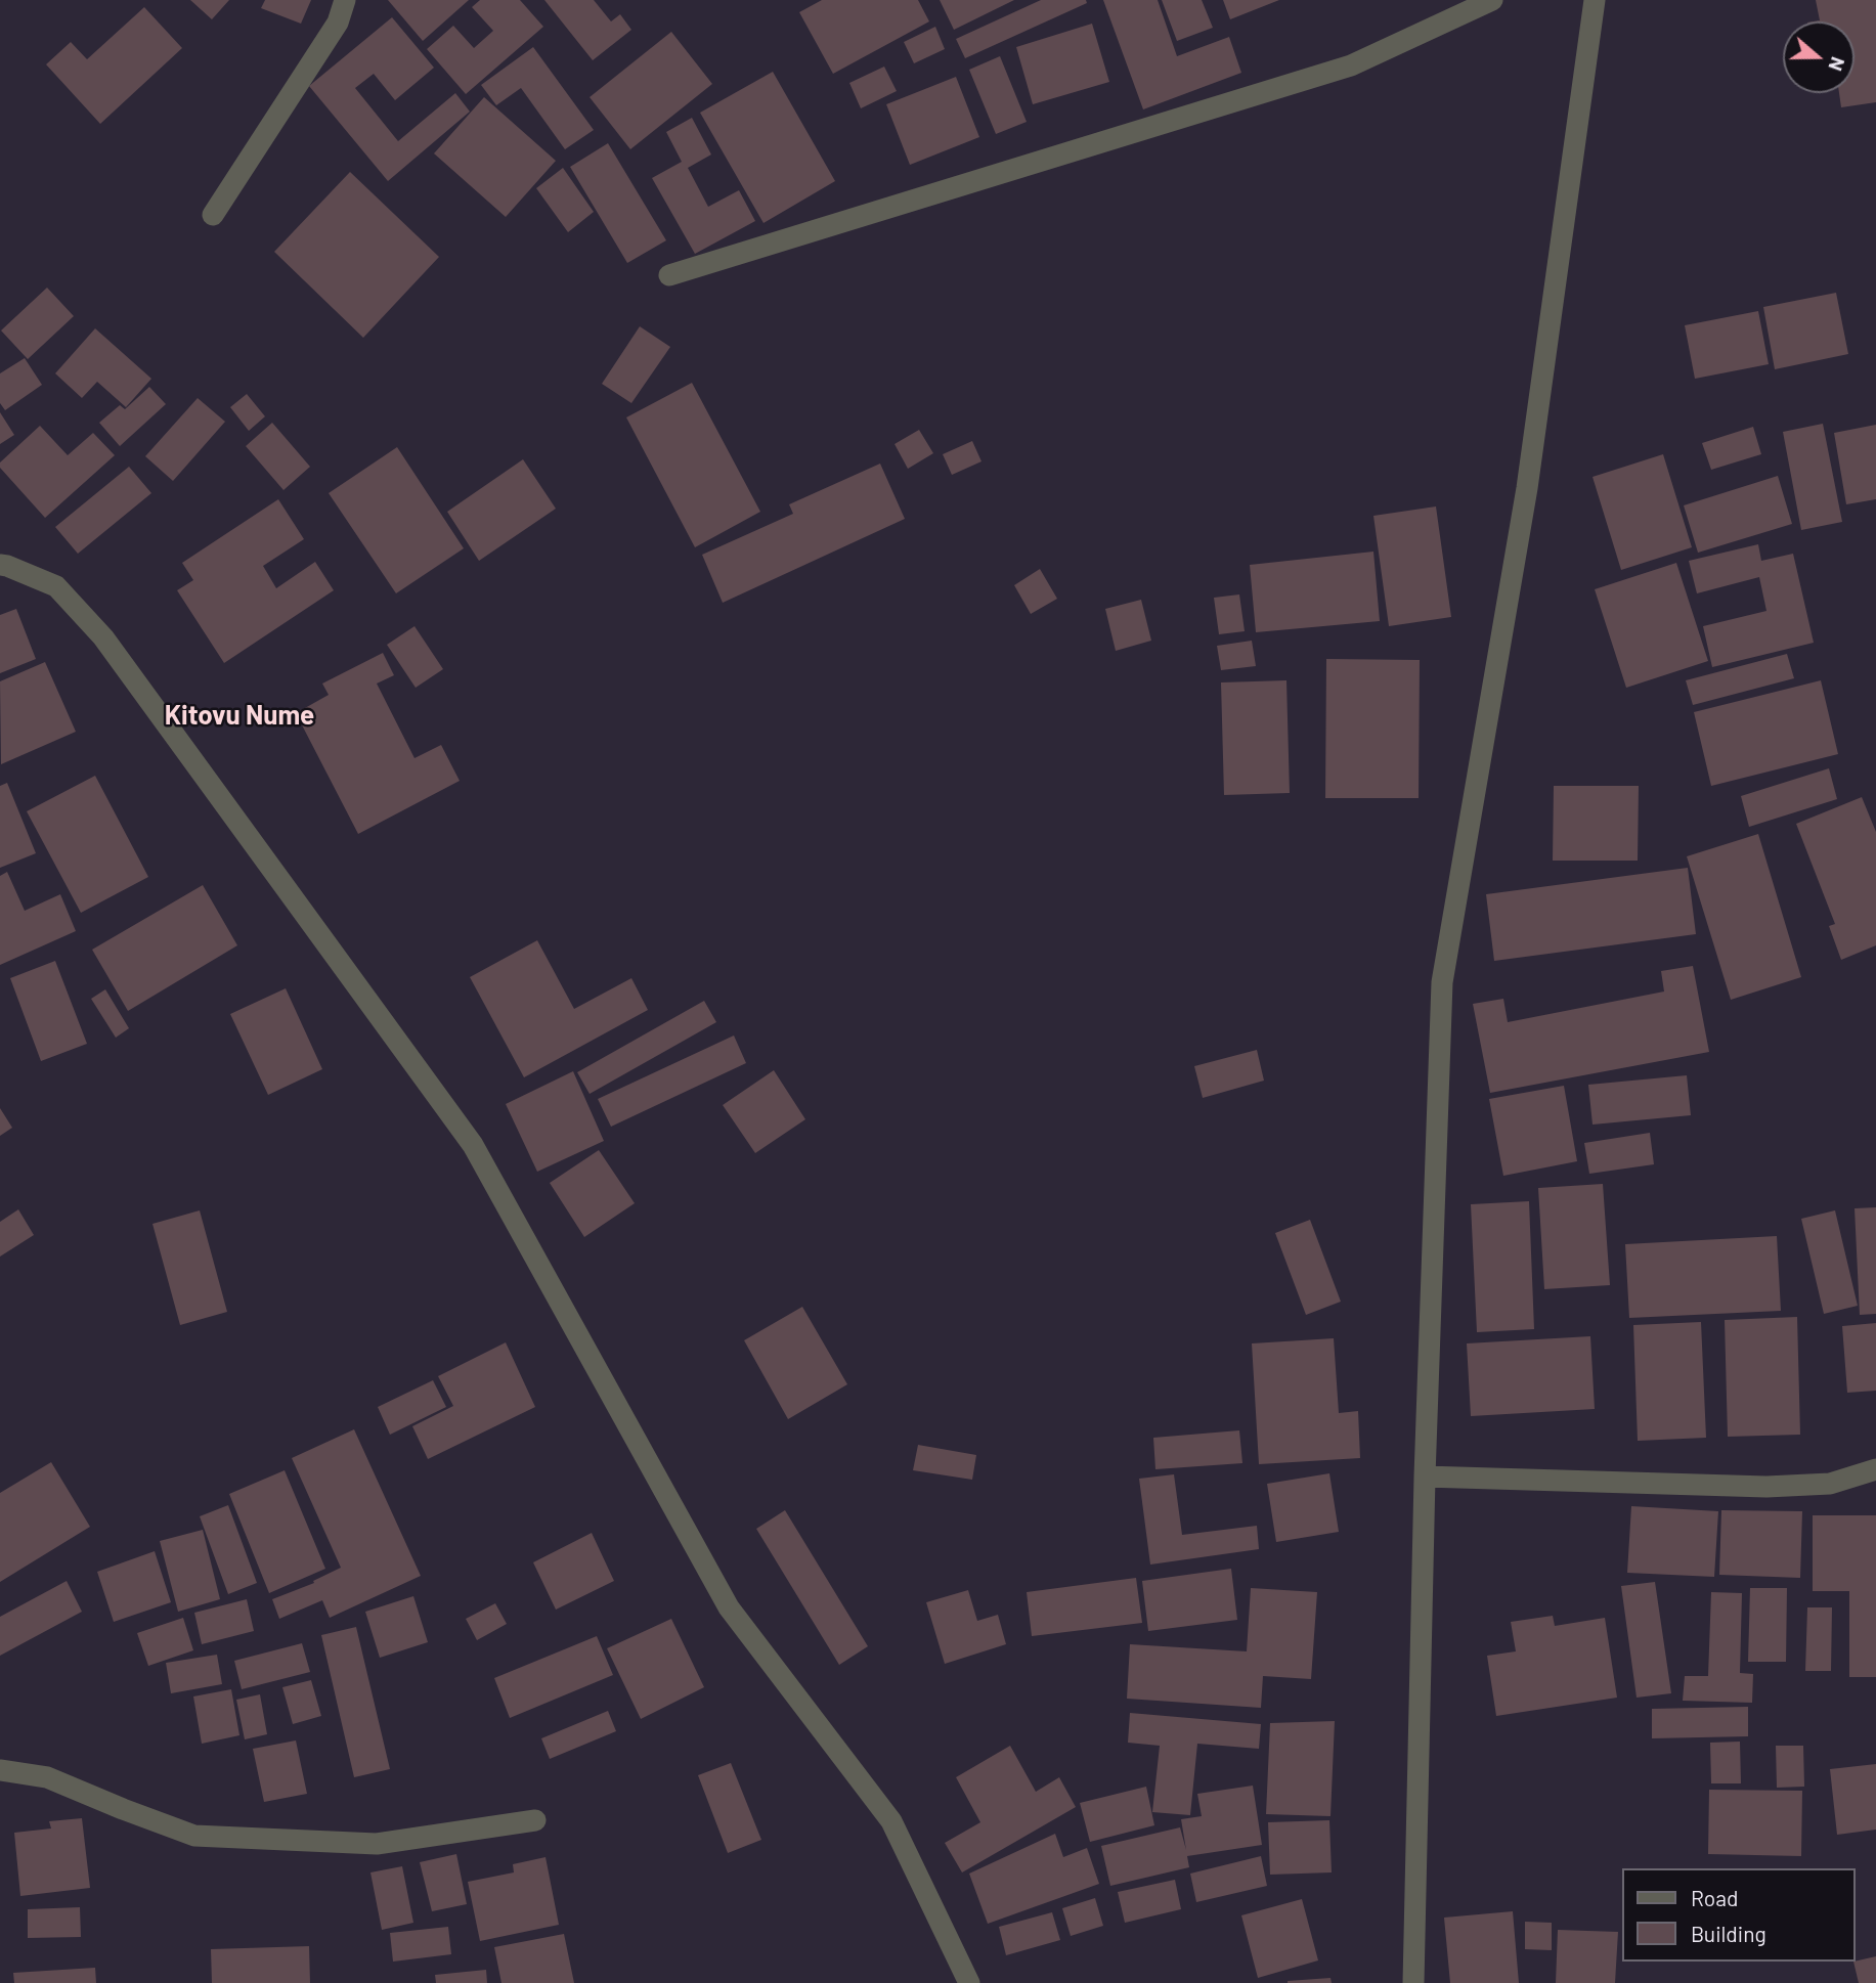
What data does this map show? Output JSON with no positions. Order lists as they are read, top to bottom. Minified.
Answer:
{"districts":["Kitovu Nume"],"legend":["Road","Building"],"north":"right"}
